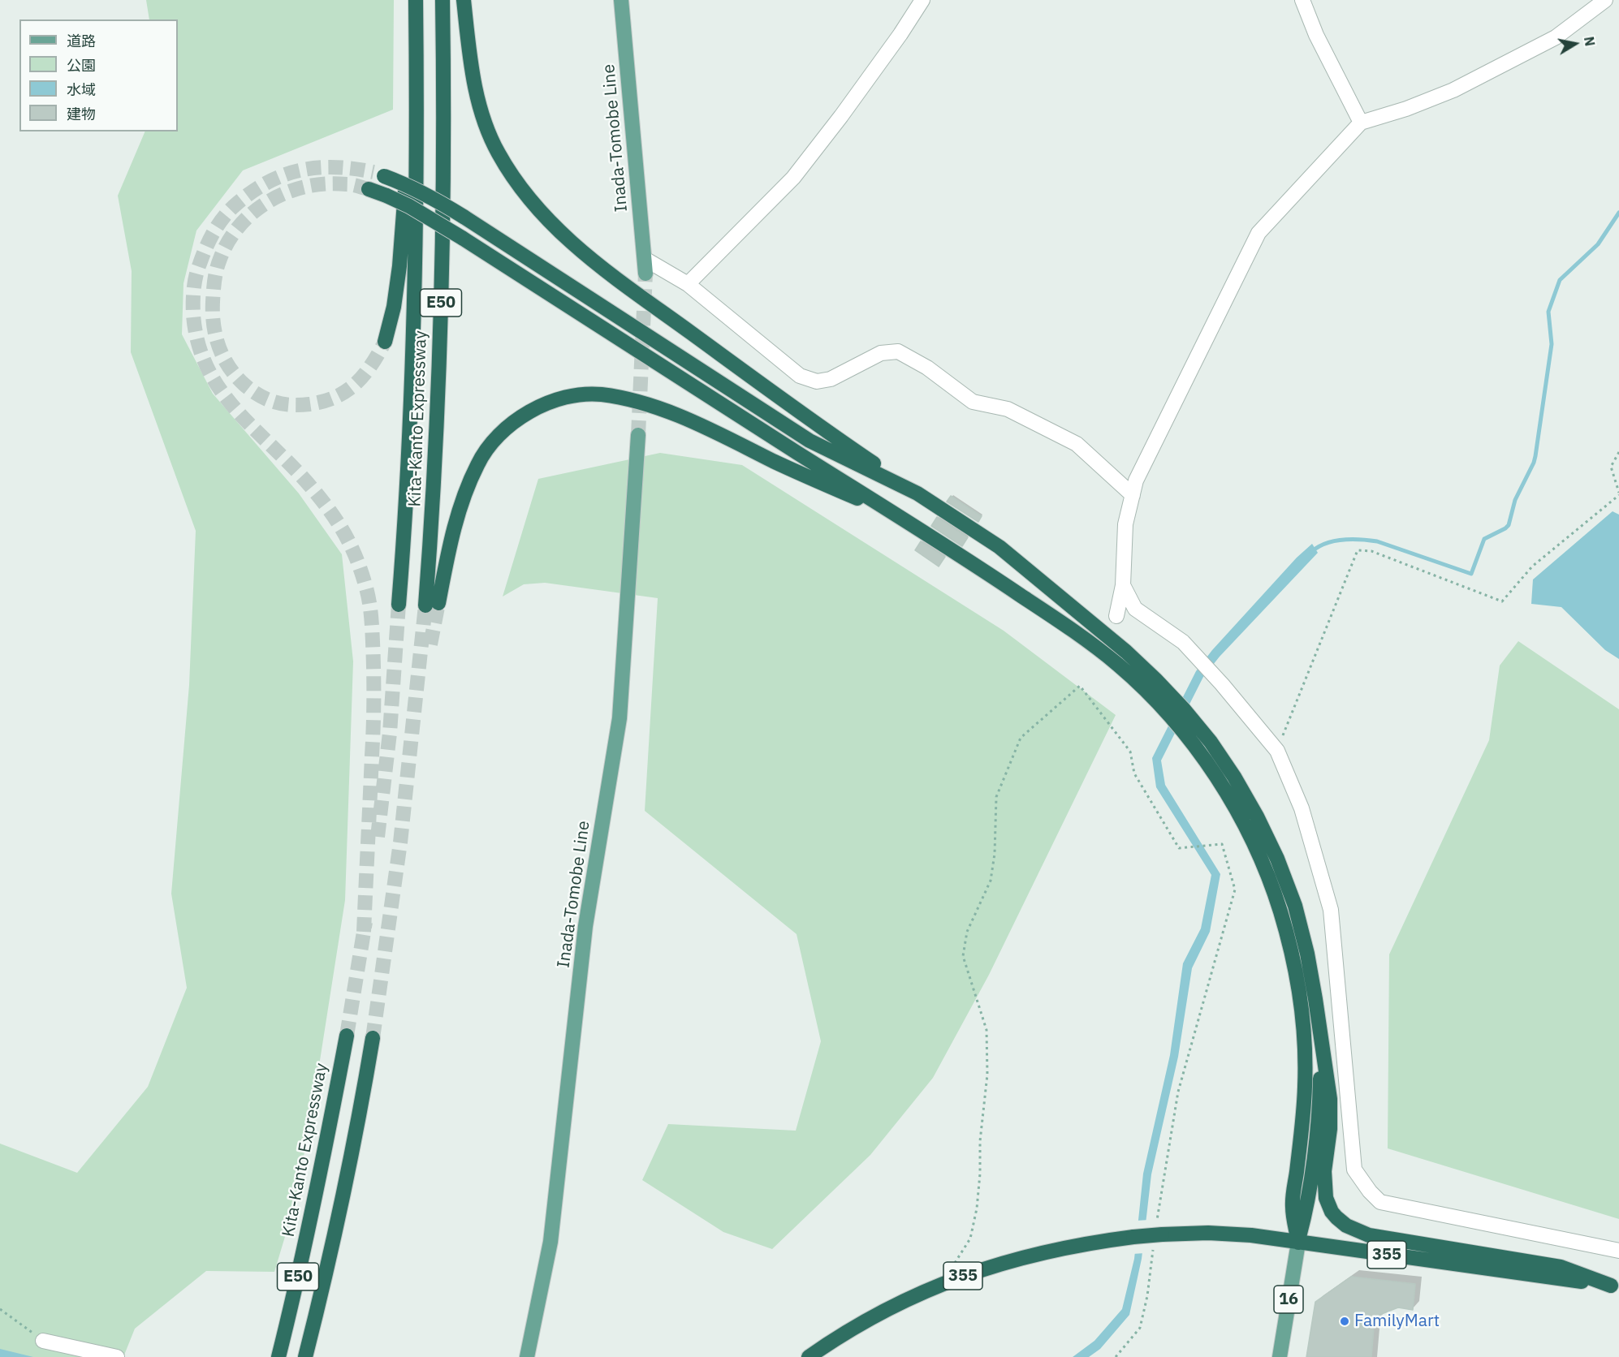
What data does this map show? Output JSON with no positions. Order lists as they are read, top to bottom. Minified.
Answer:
{"streets":{"highway":["E50","Kita-Kanto Expressway","355"],"main road":["Inada-Tomobe Line","16"]},"crossings":[["355","16"]],"places":["FamilyMart"],"legend":["道路","公園","水域","建物"],"north":"right"}
